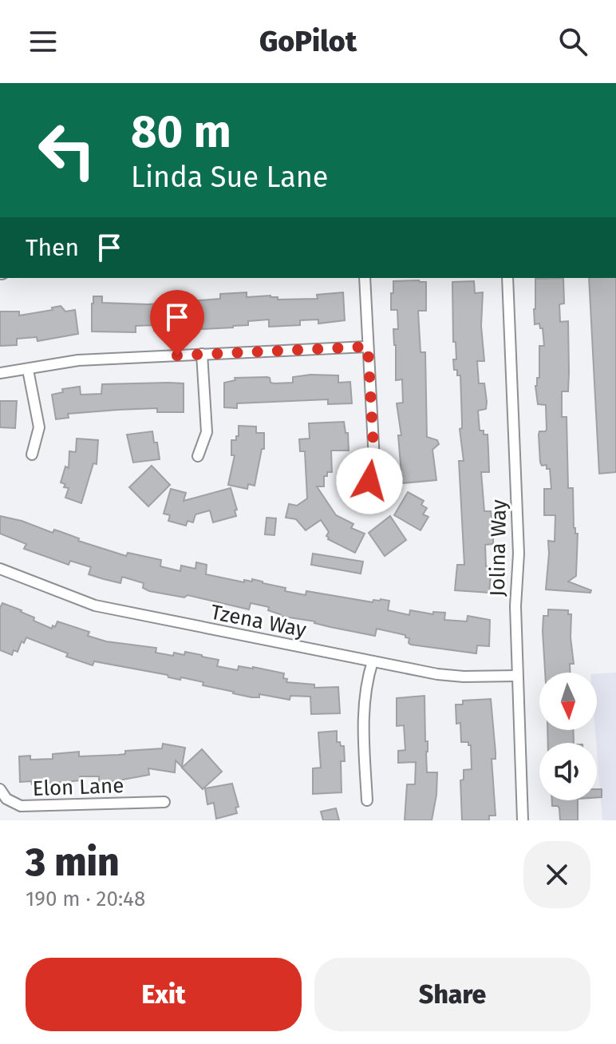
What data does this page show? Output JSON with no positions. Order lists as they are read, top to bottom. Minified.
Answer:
{"streets":{"street":["Jolina Way","Tzena Way","Elon Lane"]},"crossings":[["Jolina Way","Tzena Way"]],"north":"bottom","page":{"header":"GoPilot","turn":["80 m","Linda Sue Lane"],"then":"Then","heading":["3 min","190 m · 20:48"],"buttons":["Exit","Share"]}}
